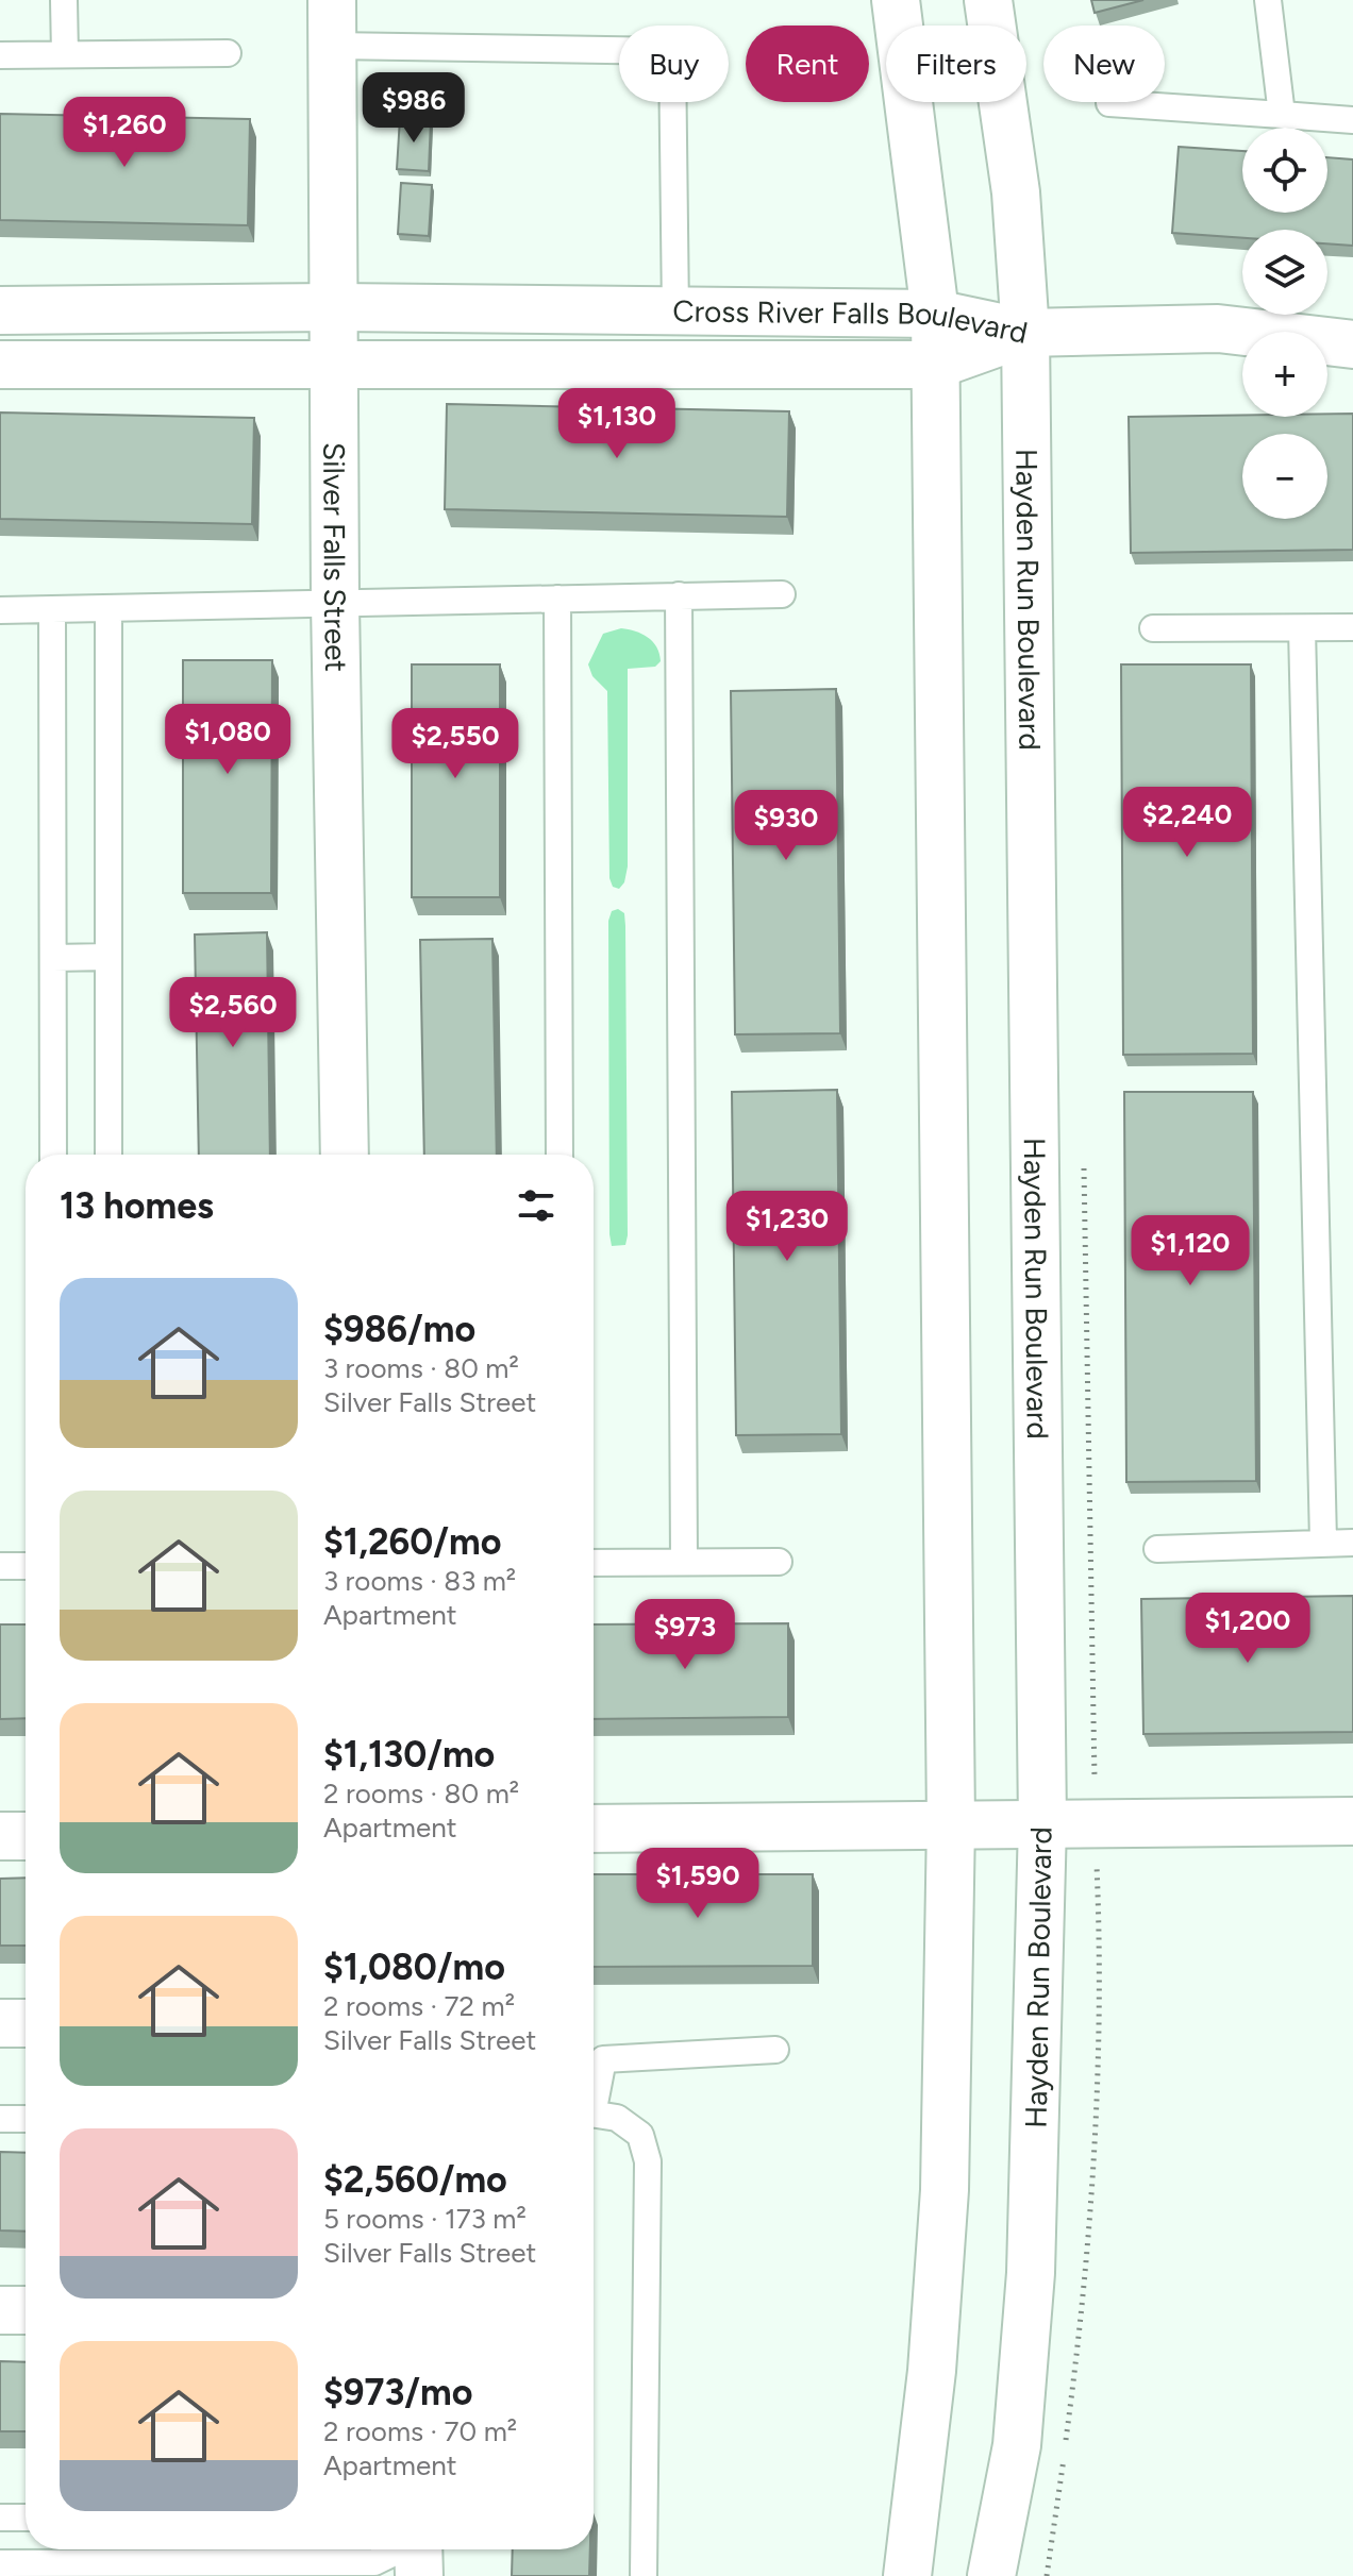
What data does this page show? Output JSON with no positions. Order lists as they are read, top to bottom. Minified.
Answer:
{"streets":{"main road":["Cross River Falls Boulevard","Silver Falls Street","Hayden Run Boulevard"]},"crossings":[["Cross River Falls Boulevard","Silver Falls Street"],["Cross River Falls Boulevard","Hayden Run Boulevard"]],"page":{"chip":["Buy","Rent","Filters","New"],"price":["$986","$1,260","$1,130","$1,080","$2,550","$2,240","$930","$2,560","$1,230","$1,120","$1,200","$973","$1,590"],"map_buttons":["+","−"],"heading":"13 homes","list":[{"name":"$986/mo","note":"3 rooms · 80 m² · Silver Falls Street"},{"name":"$1,260/mo","note":"3 rooms · 83 m² · Apartment"},{"name":"$1,130/mo","note":"2 rooms · 80 m² · Apartment"},{"name":"$1,080/mo","note":"2 rooms · 72 m² · Silver Falls Street"},{"name":"$2,560/mo","note":"5 rooms · 173 m² · Silver Falls Street"},{"name":"$973/mo","note":"2 rooms · 70 m² · Apartment"}]}}
